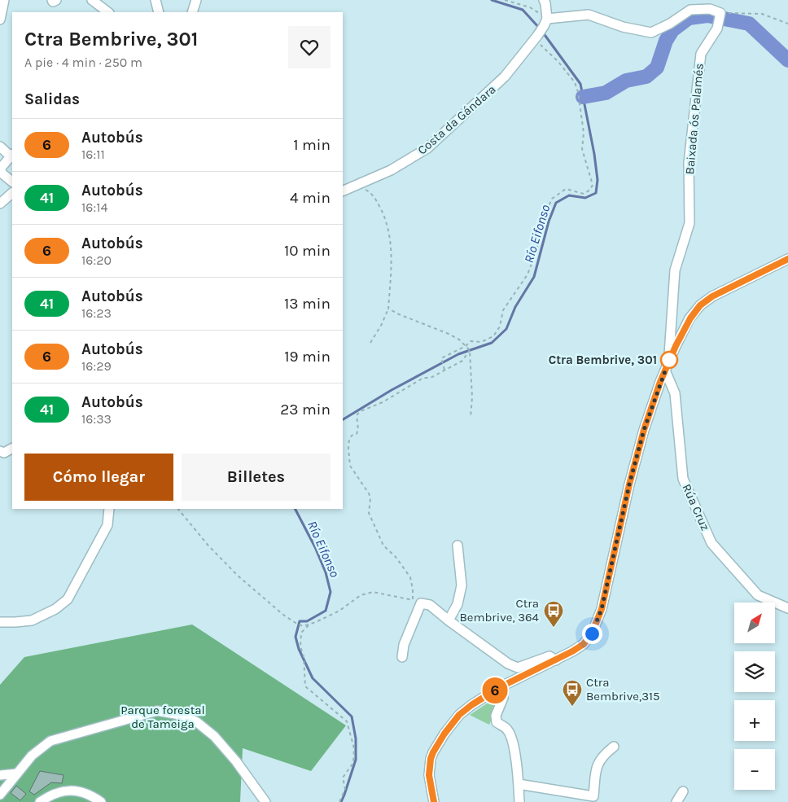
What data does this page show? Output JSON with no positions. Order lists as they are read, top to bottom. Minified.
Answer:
{"streets":{"street":["Baixada ós Palamés","Costa da Gándara","Rúa Cruz"]},"crossings":[["Baixada ós Palamés","Rúa Cruz"]],"water":["Río Eifonso"],"parks":["Parque forestal de Tameiga"],"places":{"other":["Ctra Bembrive, 301"],"bus stop":["Ctra Bembrive, 364","Ctra Bembrive,315"]},"lines":["bus line 6"],"north":"top right","page":{"on_map":"6","heading":[["Ctra Bembrive, 301","A pie · 4 min · 250 m"],"Salidas"],"list":[{"mark":"6","name":"Autobús","note":"16:11","value":"1 min"},{"mark":"41","name":"Autobús","note":"16:14","value":"4 min"},{"mark":"6","name":"Autobús","note":"16:20","value":"10 min"},{"mark":"41","name":"Autobús","note":"16:23","value":"13 min"},{"mark":"6","name":"Autobús","note":"16:29","value":"19 min"},{"mark":"41","name":"Autobús","note":"16:33","value":"23 min"}],"buttons":["Cómo llegar","Billetes"],"map_buttons":["+","−"]}}
